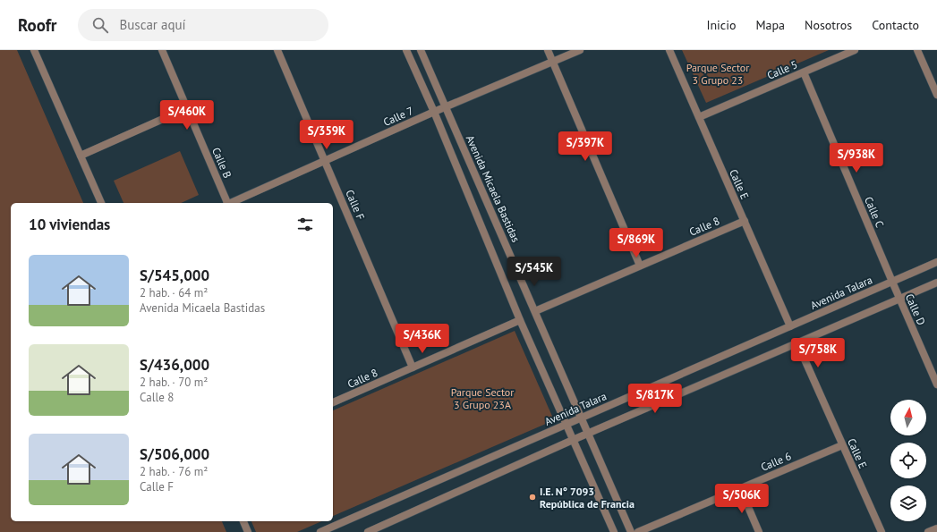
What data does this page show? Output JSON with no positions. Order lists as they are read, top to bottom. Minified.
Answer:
{"streets":{"street":["Calle 5","Calle 7","Calle B","Calle E","Avenida Micaela Bastidas","Calle F","Calle C","Calle 8","Avenida Talara","Calle D","Calle 6"]},"crossings":[["Calle 5","Calle E"],["Calle 5","Calle C"],["Calle 7","Avenida Micaela Bastidas"],["Calle 7","Calle F"],["Calle E","Calle 8"],["Calle E","Avenida Talara"],["Calle E","Calle 6"],["Avenida Micaela Bastidas","Calle 8"],["Avenida Micaela Bastidas","Avenida Talara"],["Calle F","Calle 8"],["Calle C","Avenida Talara"],["Calle C","Calle D"],["Avenida Talara","Calle D"]],"parks":["Parque Sector 3 Grupo 23","Parque Sector 3 Grupo 23A"],"places":["I.E. N° 7093 República de Francia"],"north":"top","page":{"header":"Roofr","search":"Buscar aquí","nav":["Inicio","Mapa","Nosotros","Contacto"],"price":["S/460K","S/359K","S/397K","S/938K","S/869K","S/545K","S/436K","S/758K","S/817K","S/506K"],"heading":"10 viviendas","list":[{"name":"S/545,000","note":"2 hab. · 64 m² · Avenida Micaela Bastidas"},{"name":"S/436,000","note":"2 hab. · 70 m² · Calle 8"},{"name":"S/506,000","note":"2 hab. · 76 m² · Calle F"}]}}
